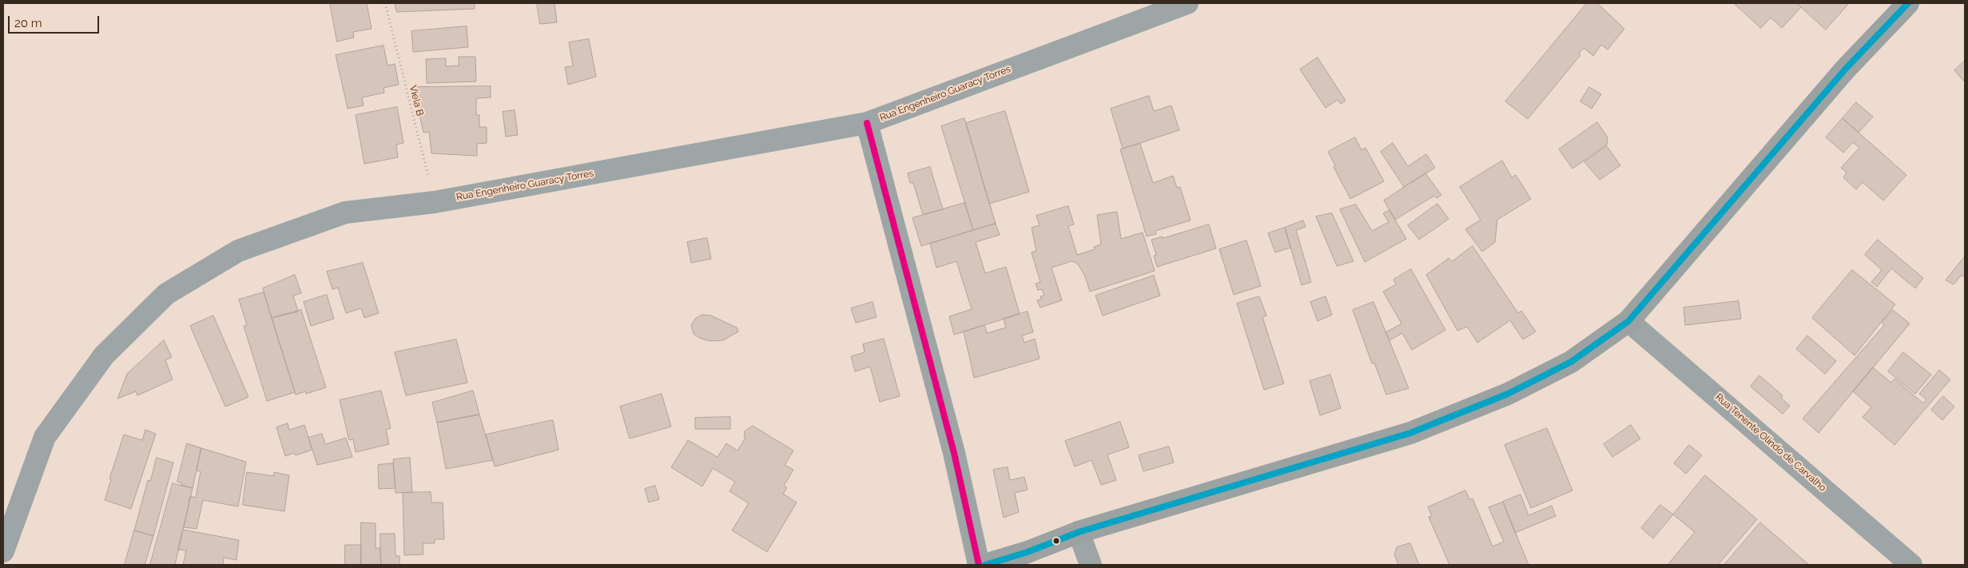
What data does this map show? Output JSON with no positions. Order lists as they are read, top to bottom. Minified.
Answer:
{"streets":{"street":["Rua Engenheiro Guaracy Torres","Rua Tenente Olindo de Carvalho"],"path":["Viela B"]},"crossings":[["Rua Engenheiro Guaracy Torres","Viela B"]],"scale_bar":"20 m"}
